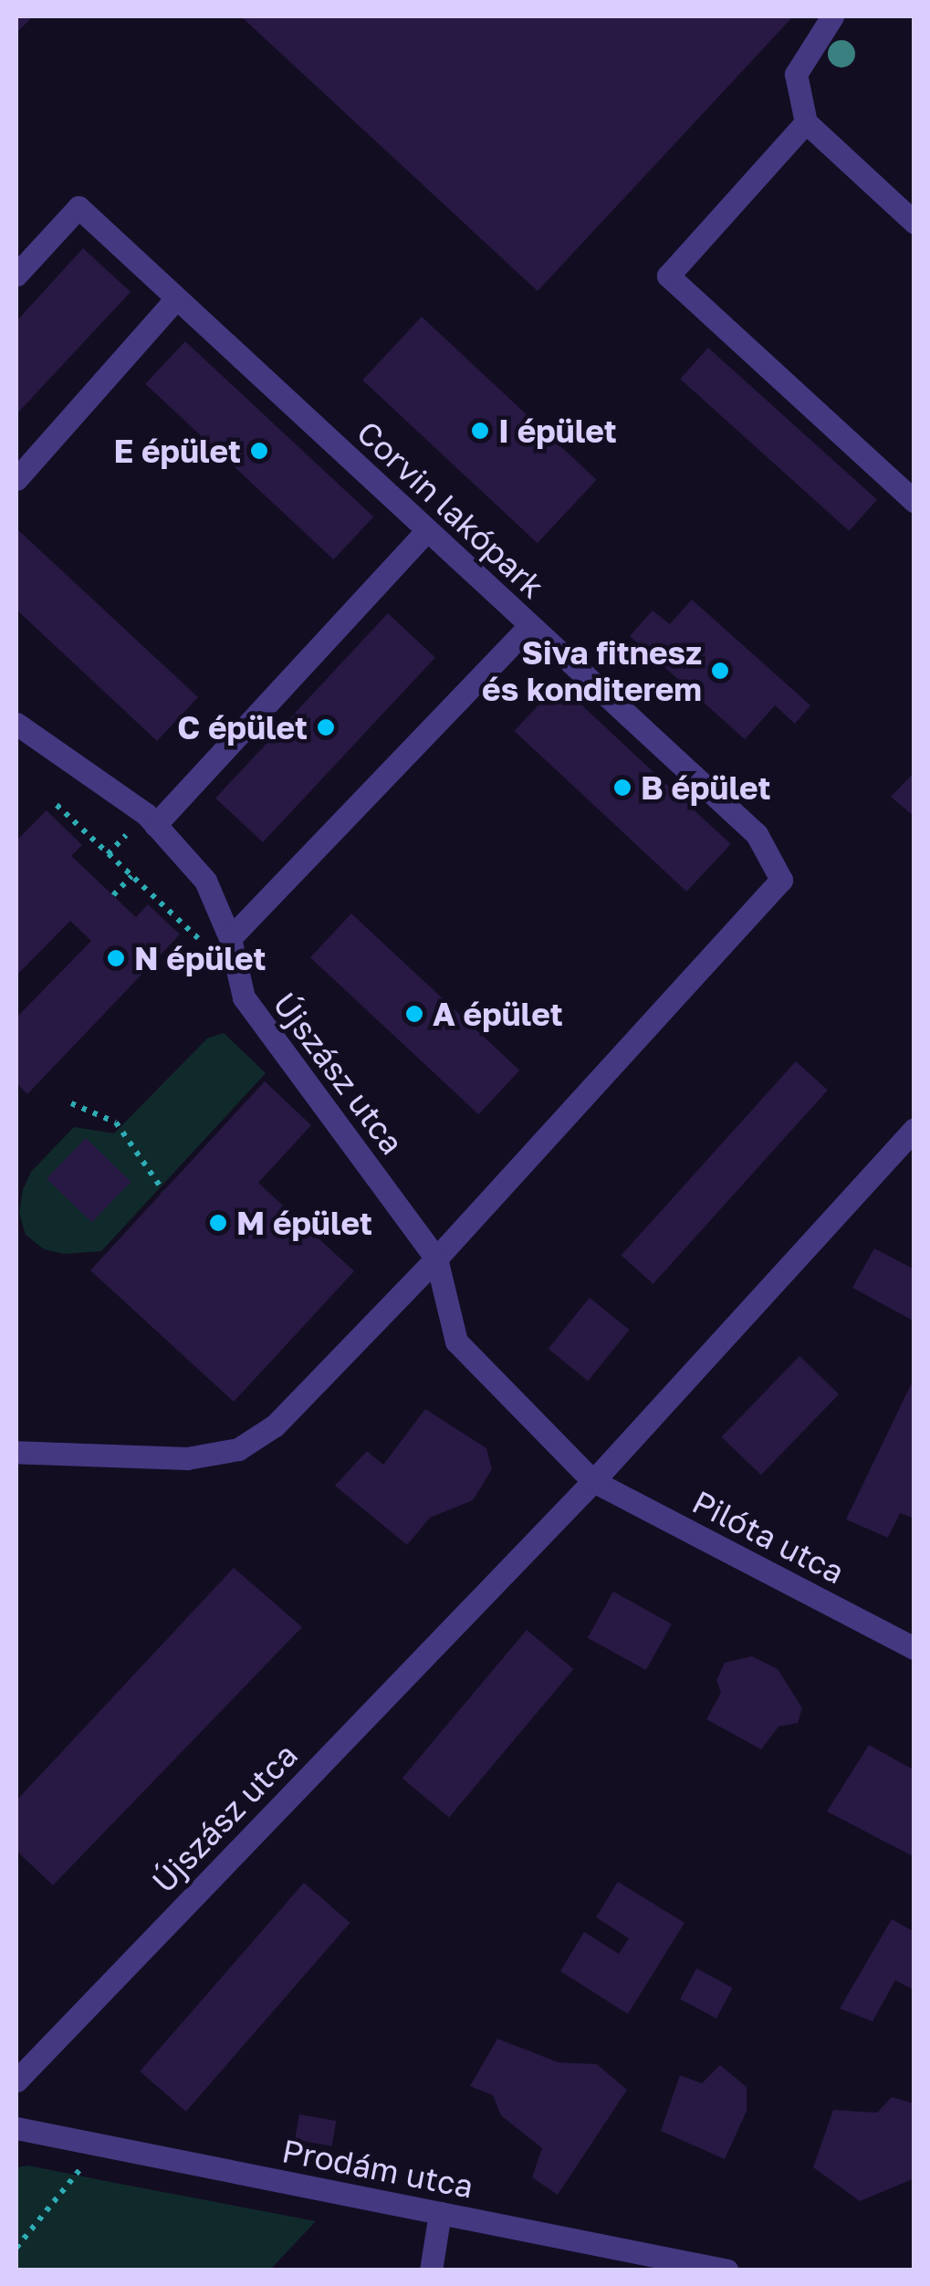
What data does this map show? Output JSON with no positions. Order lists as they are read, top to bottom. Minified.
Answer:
{"streets":{"street":["Corvin lakópark","Újszász utca","Pilóta utca","Prodám utca"]},"crossings":[["Corvin lakópark","Újszász utca"],["Újszász utca","Pilóta utca"]],"places":["I épület","E épület","Siva fitnesz és konditerem","C épület","B épület","N épület","A épület","M épület"]}
